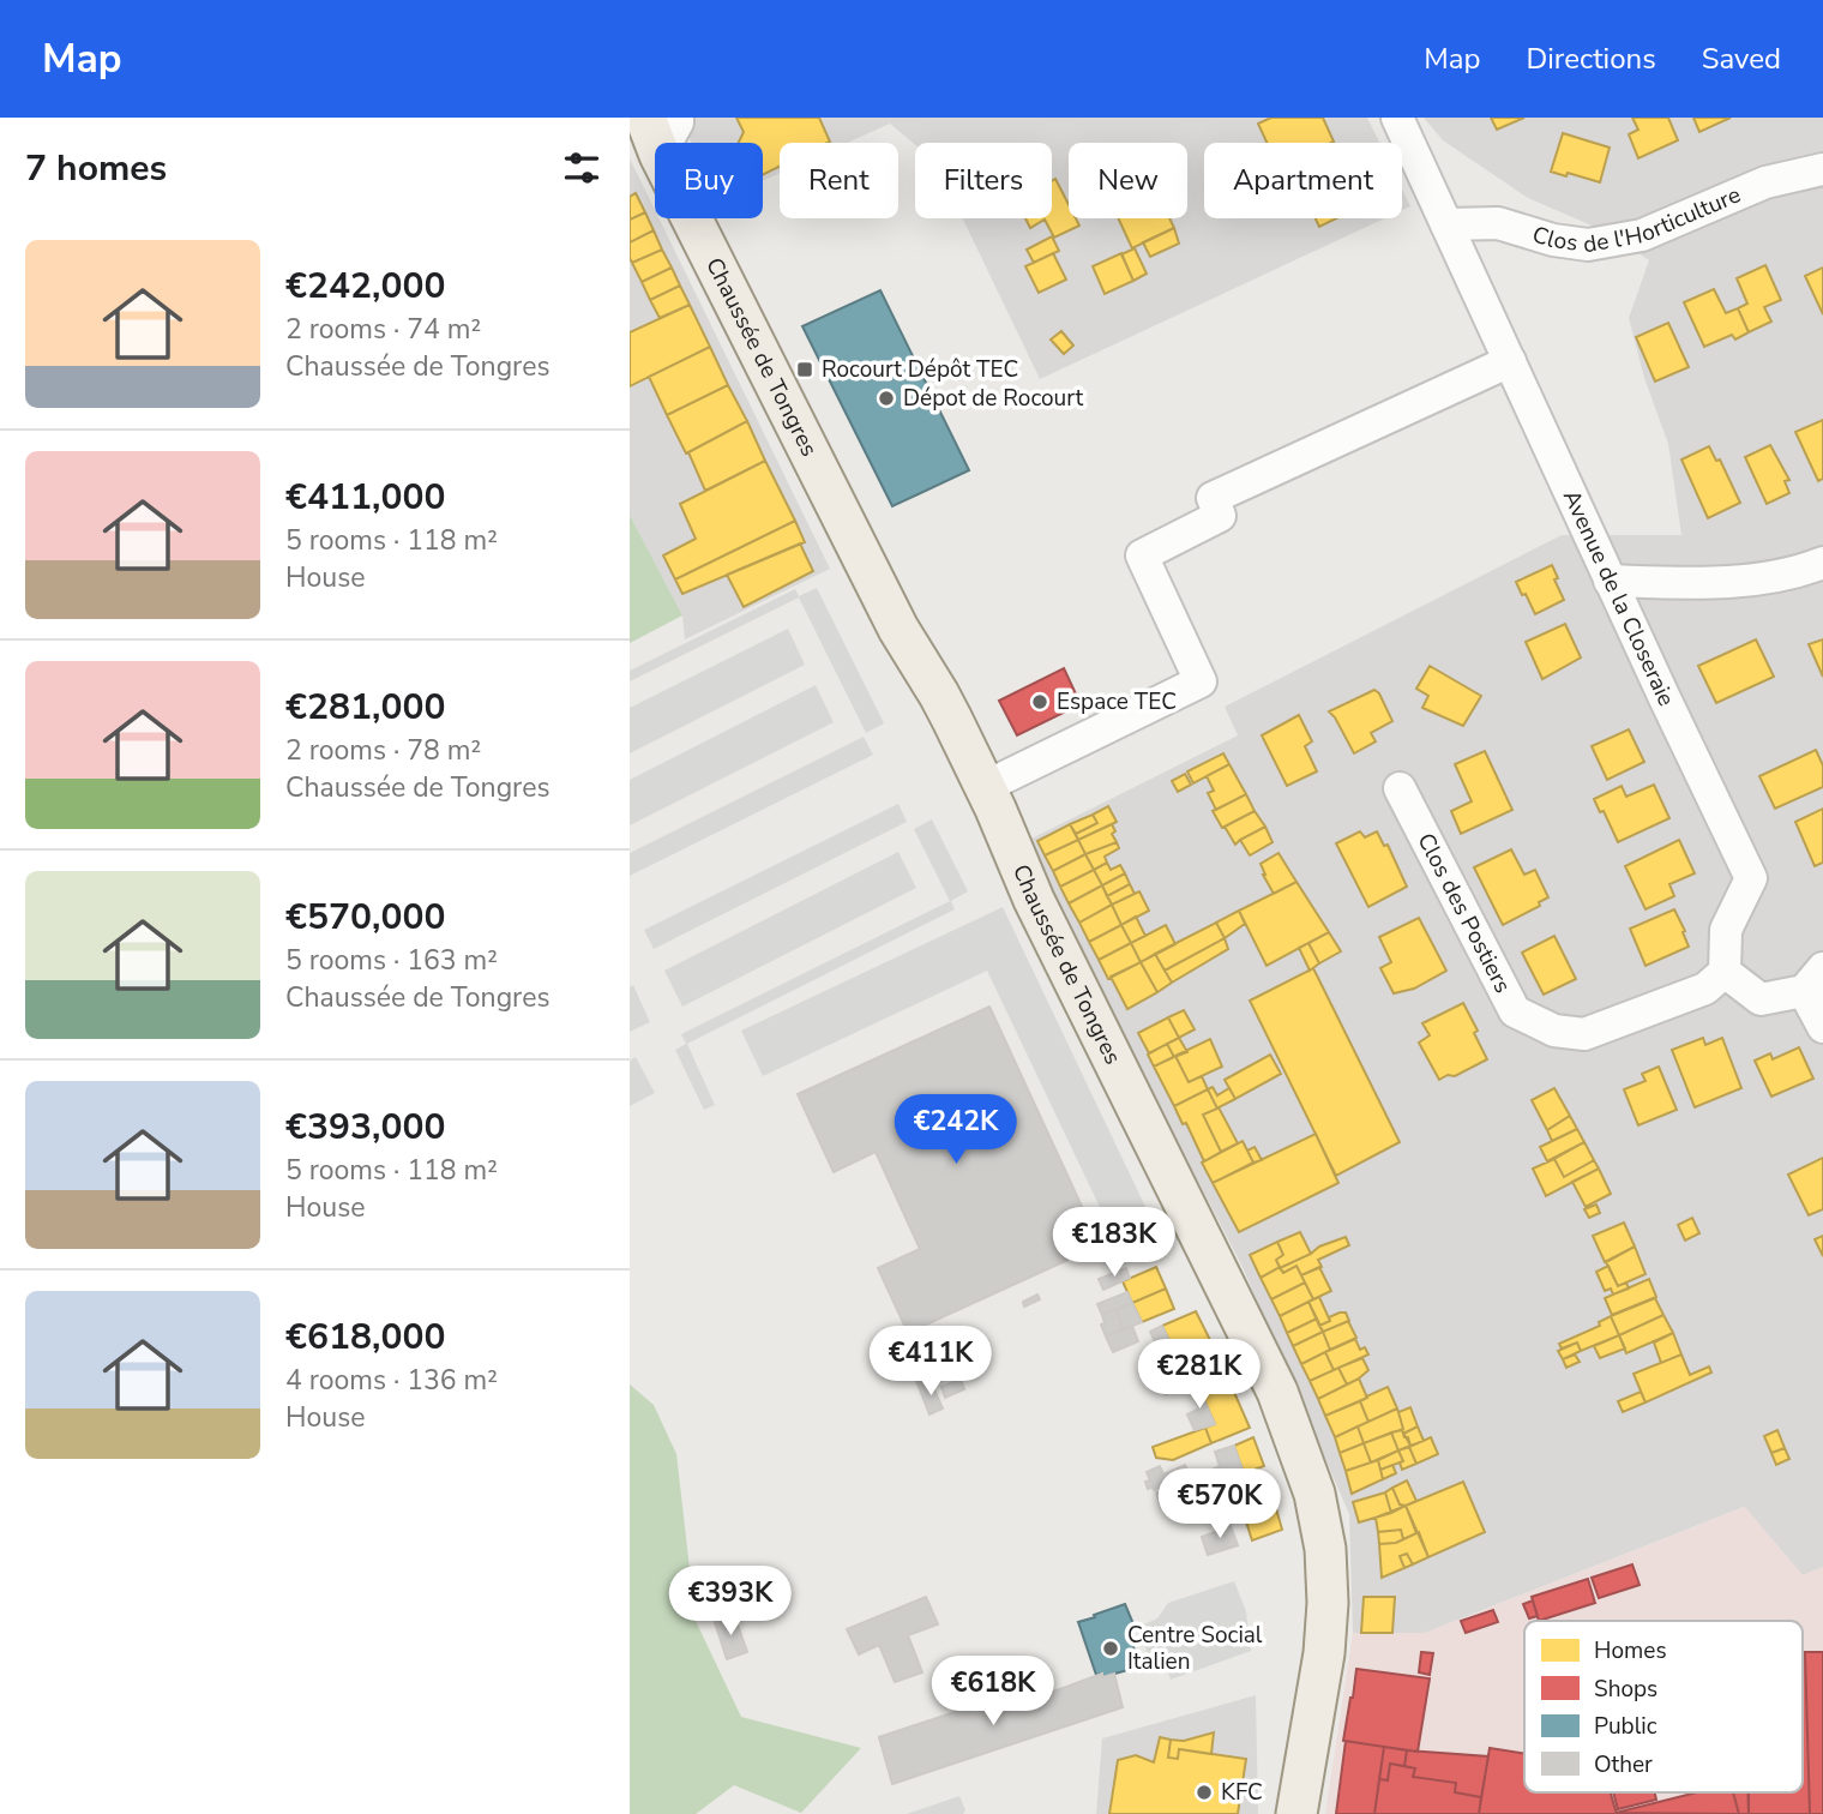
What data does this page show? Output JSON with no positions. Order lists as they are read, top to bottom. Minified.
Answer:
{"streets":{"main road":["Chaussée de Tongres"],"street":["Clos de l'Horticulture","Avenue de la Closeraie","Clos des Postiers"]},"crossings":[["Clos de l'Horticulture","Avenue de la Closeraie"],["Avenue de la Closeraie","Clos des Postiers"]],"places":{"transit":["Rocourt Dépôt TEC"],"other":["Dépot de Rocourt","Espace TEC","Centre Social Italien","KFC"]},"legend":["Homes","Shops","Public","Other"],"page":{"header":"Map","nav":["Map","Directions","Saved"],"heading":"7 homes","chip":["Buy","Rent","Filters","New","Apartment"],"list":[{"name":"€242,000","note":"2 rooms · 74 m² · Chaussée de Tongres"},{"name":"€411,000","note":"5 rooms · 118 m² · House"},{"name":"€281,000","note":"2 rooms · 78 m² · Chaussée de Tongres"},{"name":"€570,000","note":"5 rooms · 163 m² · Chaussée de Tongres"},{"name":"€393,000","note":"5 rooms · 118 m² · House"},{"name":"€618,000","note":"4 rooms · 136 m² · House"}],"price":["€242K","€183K","€411K","€281K","€570K","€393K","€618K"]}}
